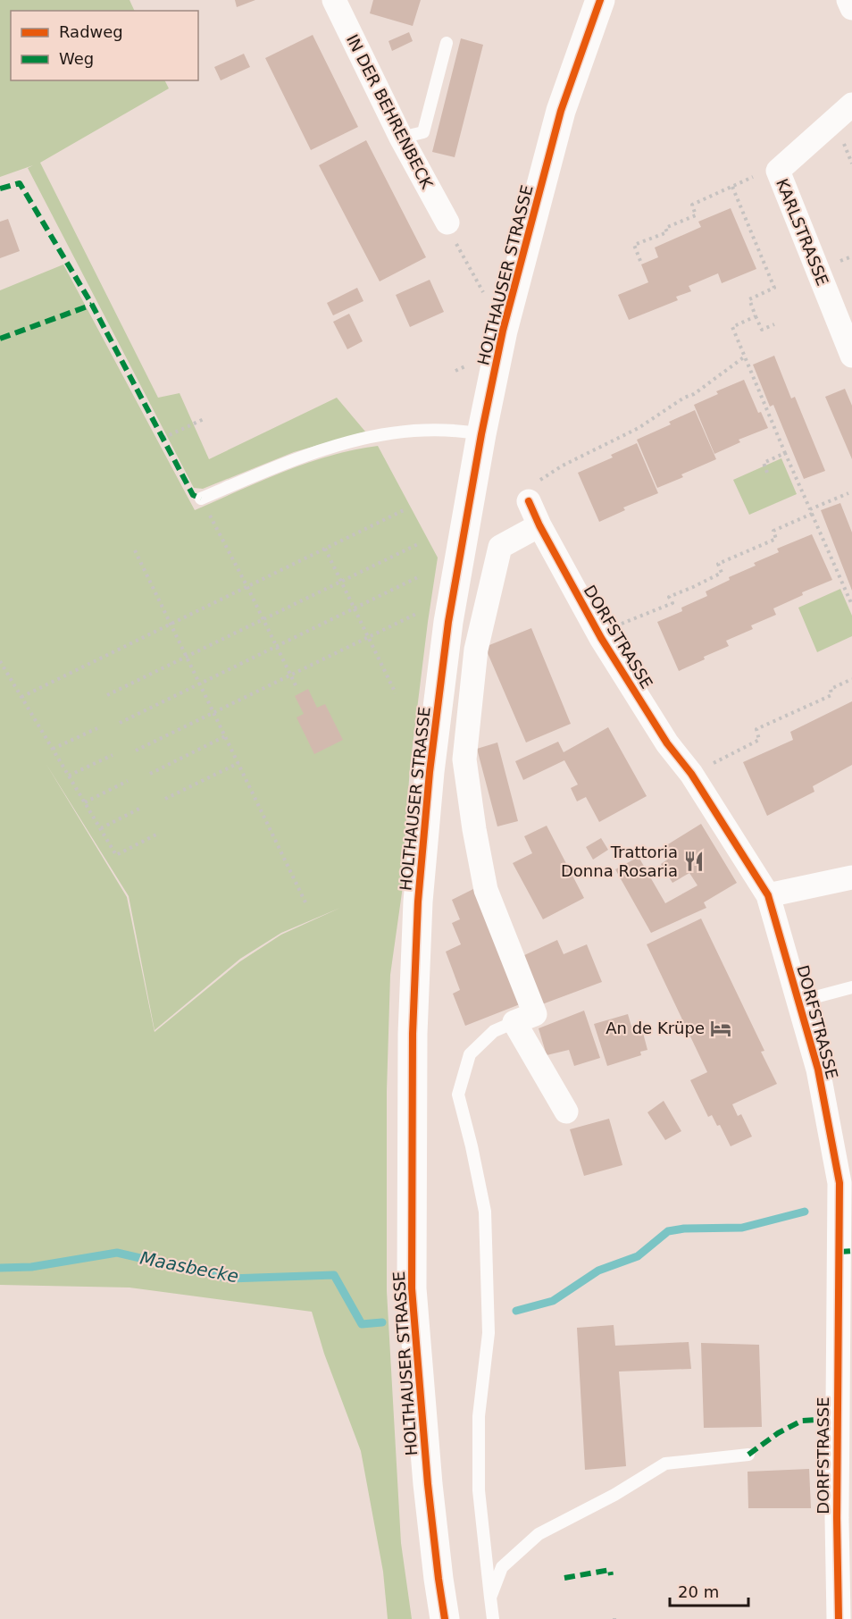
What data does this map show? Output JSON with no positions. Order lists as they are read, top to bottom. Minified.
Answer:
{"streets":{"street":["IN DER BEHRENBECK","KARLSTRASSE","HOLTHAUSER STRASSE","DORFSTRASSE"]},"water":["Maasbecke"],"places":{"restaurant":["Trattoria Donna Rosaria"],"hotel":["An de Krüpe"]},"legend":["Radweg","Weg"],"scale_bar":"20 m"}
